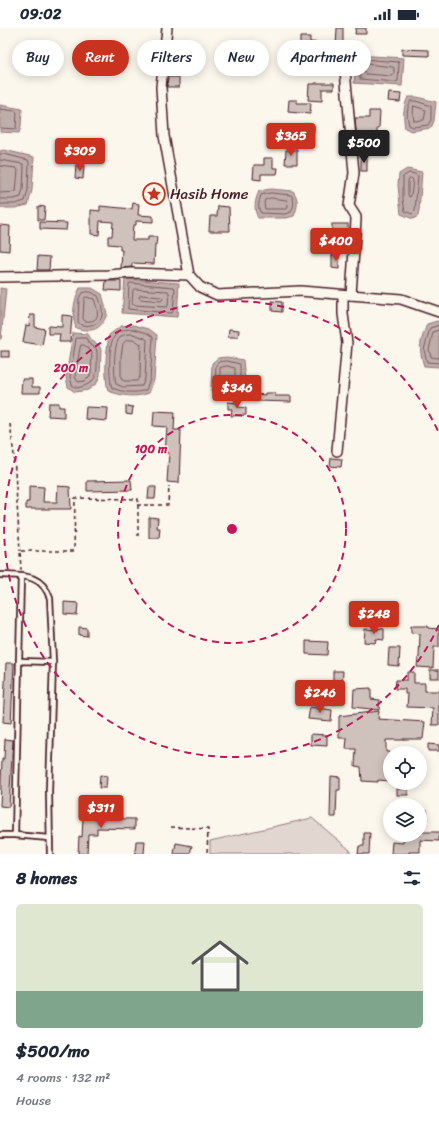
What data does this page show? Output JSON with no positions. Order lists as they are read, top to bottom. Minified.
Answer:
{"places":{"place":["Hasib Home"]},"page":{"status":"09:02","chip":["Buy","Rent","Filters","New","Apartment"],"price":["$365","$500","$309","$400","$346","$248","$246","$311"],"heading":"8 homes","list":[{"name":"$500/mo","note":"4 rooms · 132 m² · House"}]},"rings":["200 m","100 m"]}
